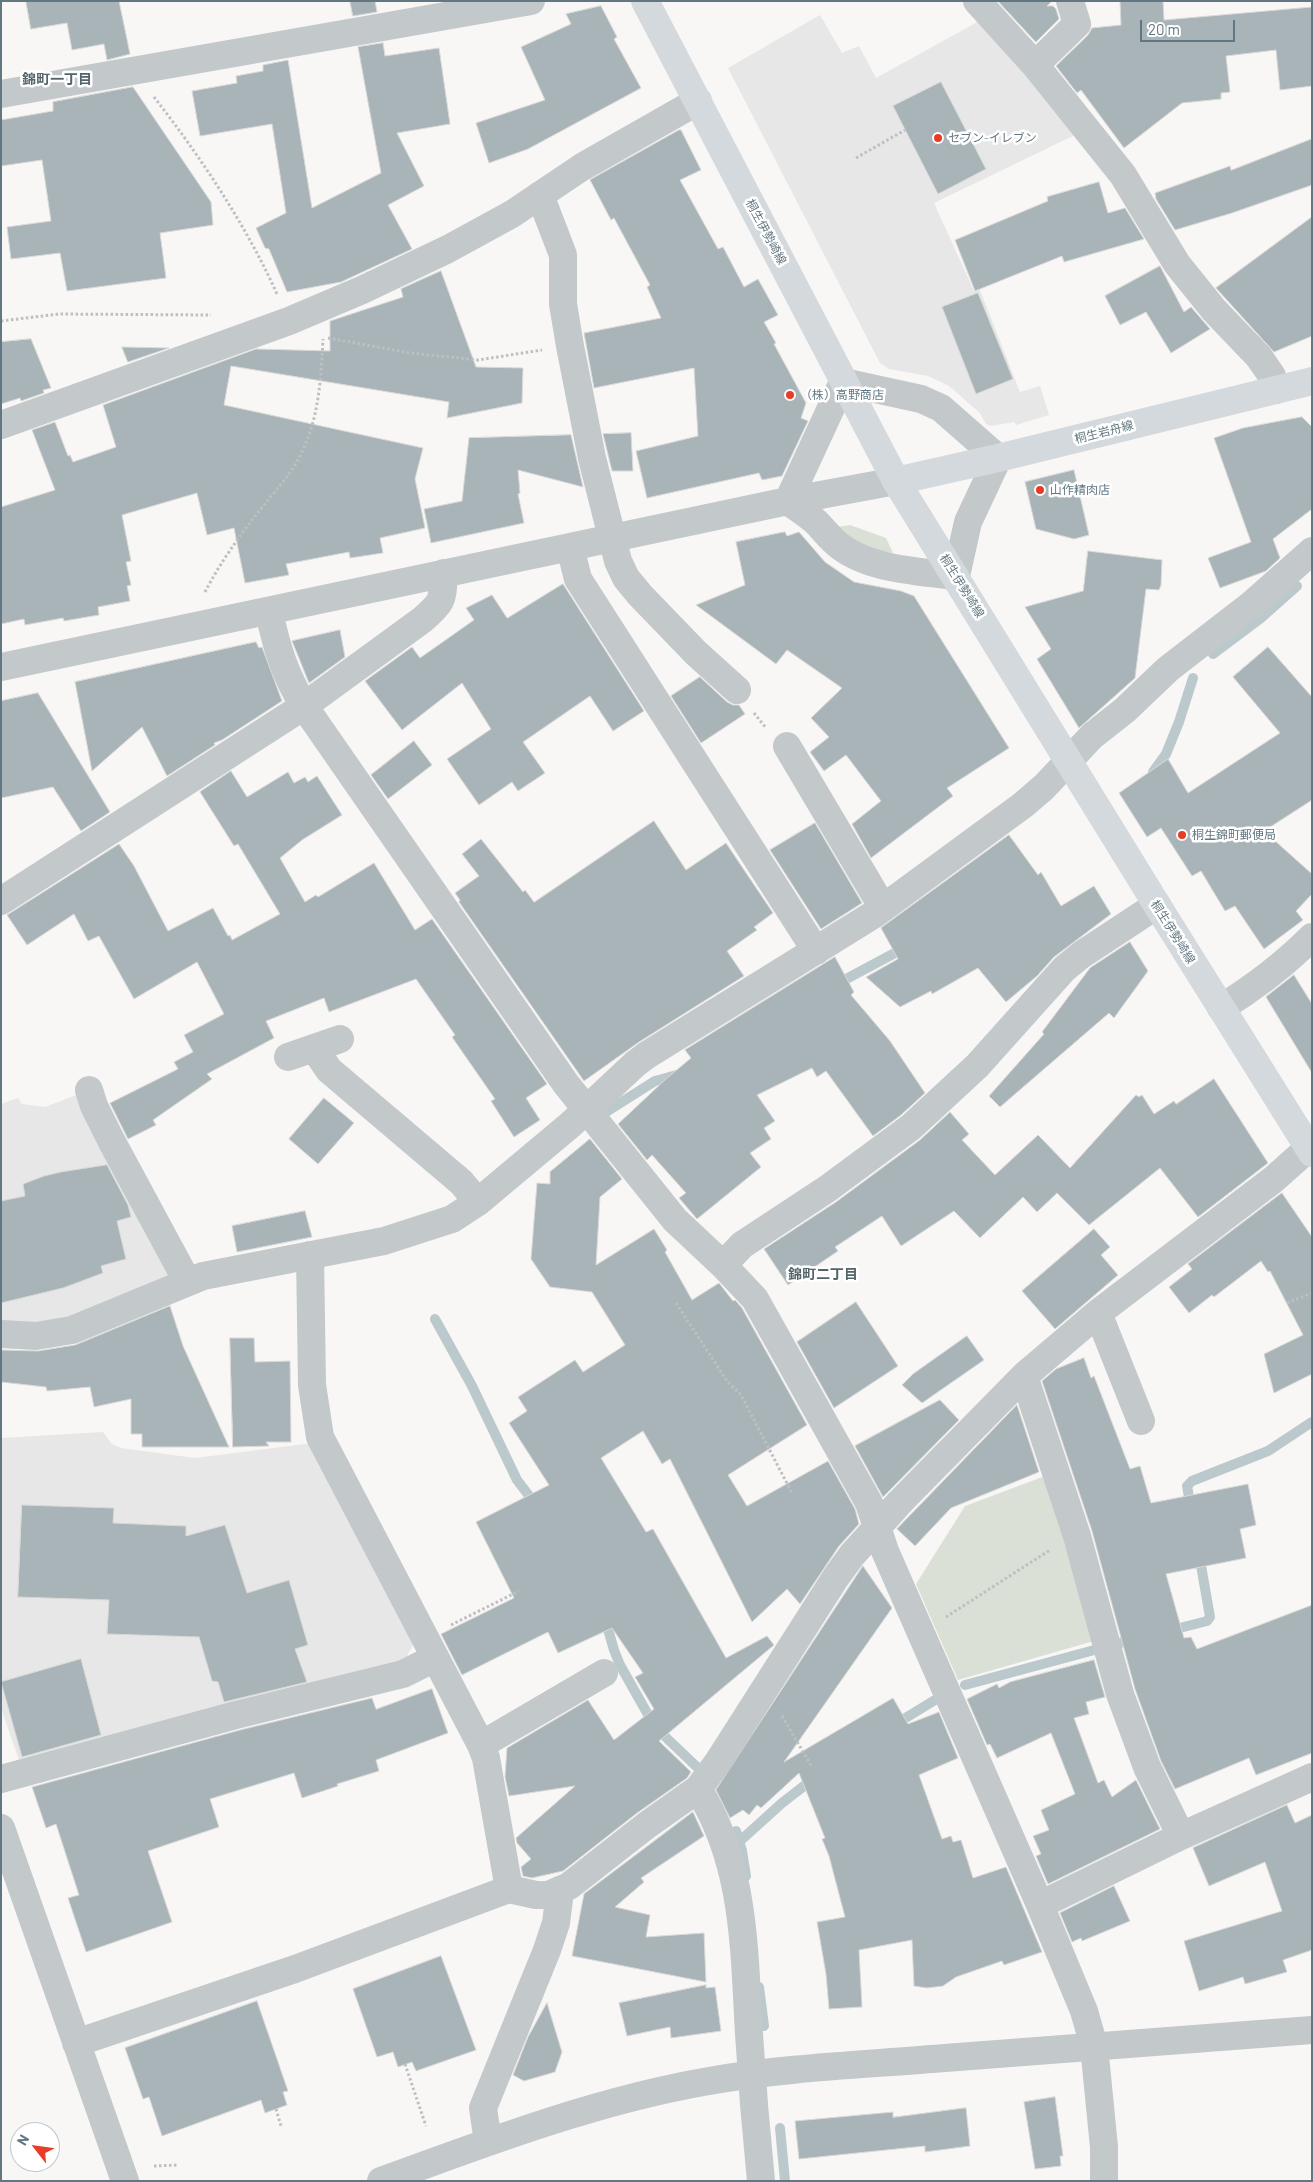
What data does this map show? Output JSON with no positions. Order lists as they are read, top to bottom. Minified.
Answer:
{"streets":{"main road":["桐生伊勢崎線","桐生岩舟線"]},"crossings":[["桐生伊勢崎線","桐生岩舟線"]],"districts":["錦町一丁目","錦町二丁目"],"places":["セブン-イレブン","（株）高野商店","山作精肉店","桐生錦町郵便局"],"scale_bar":"20 m","north":"top left"}
